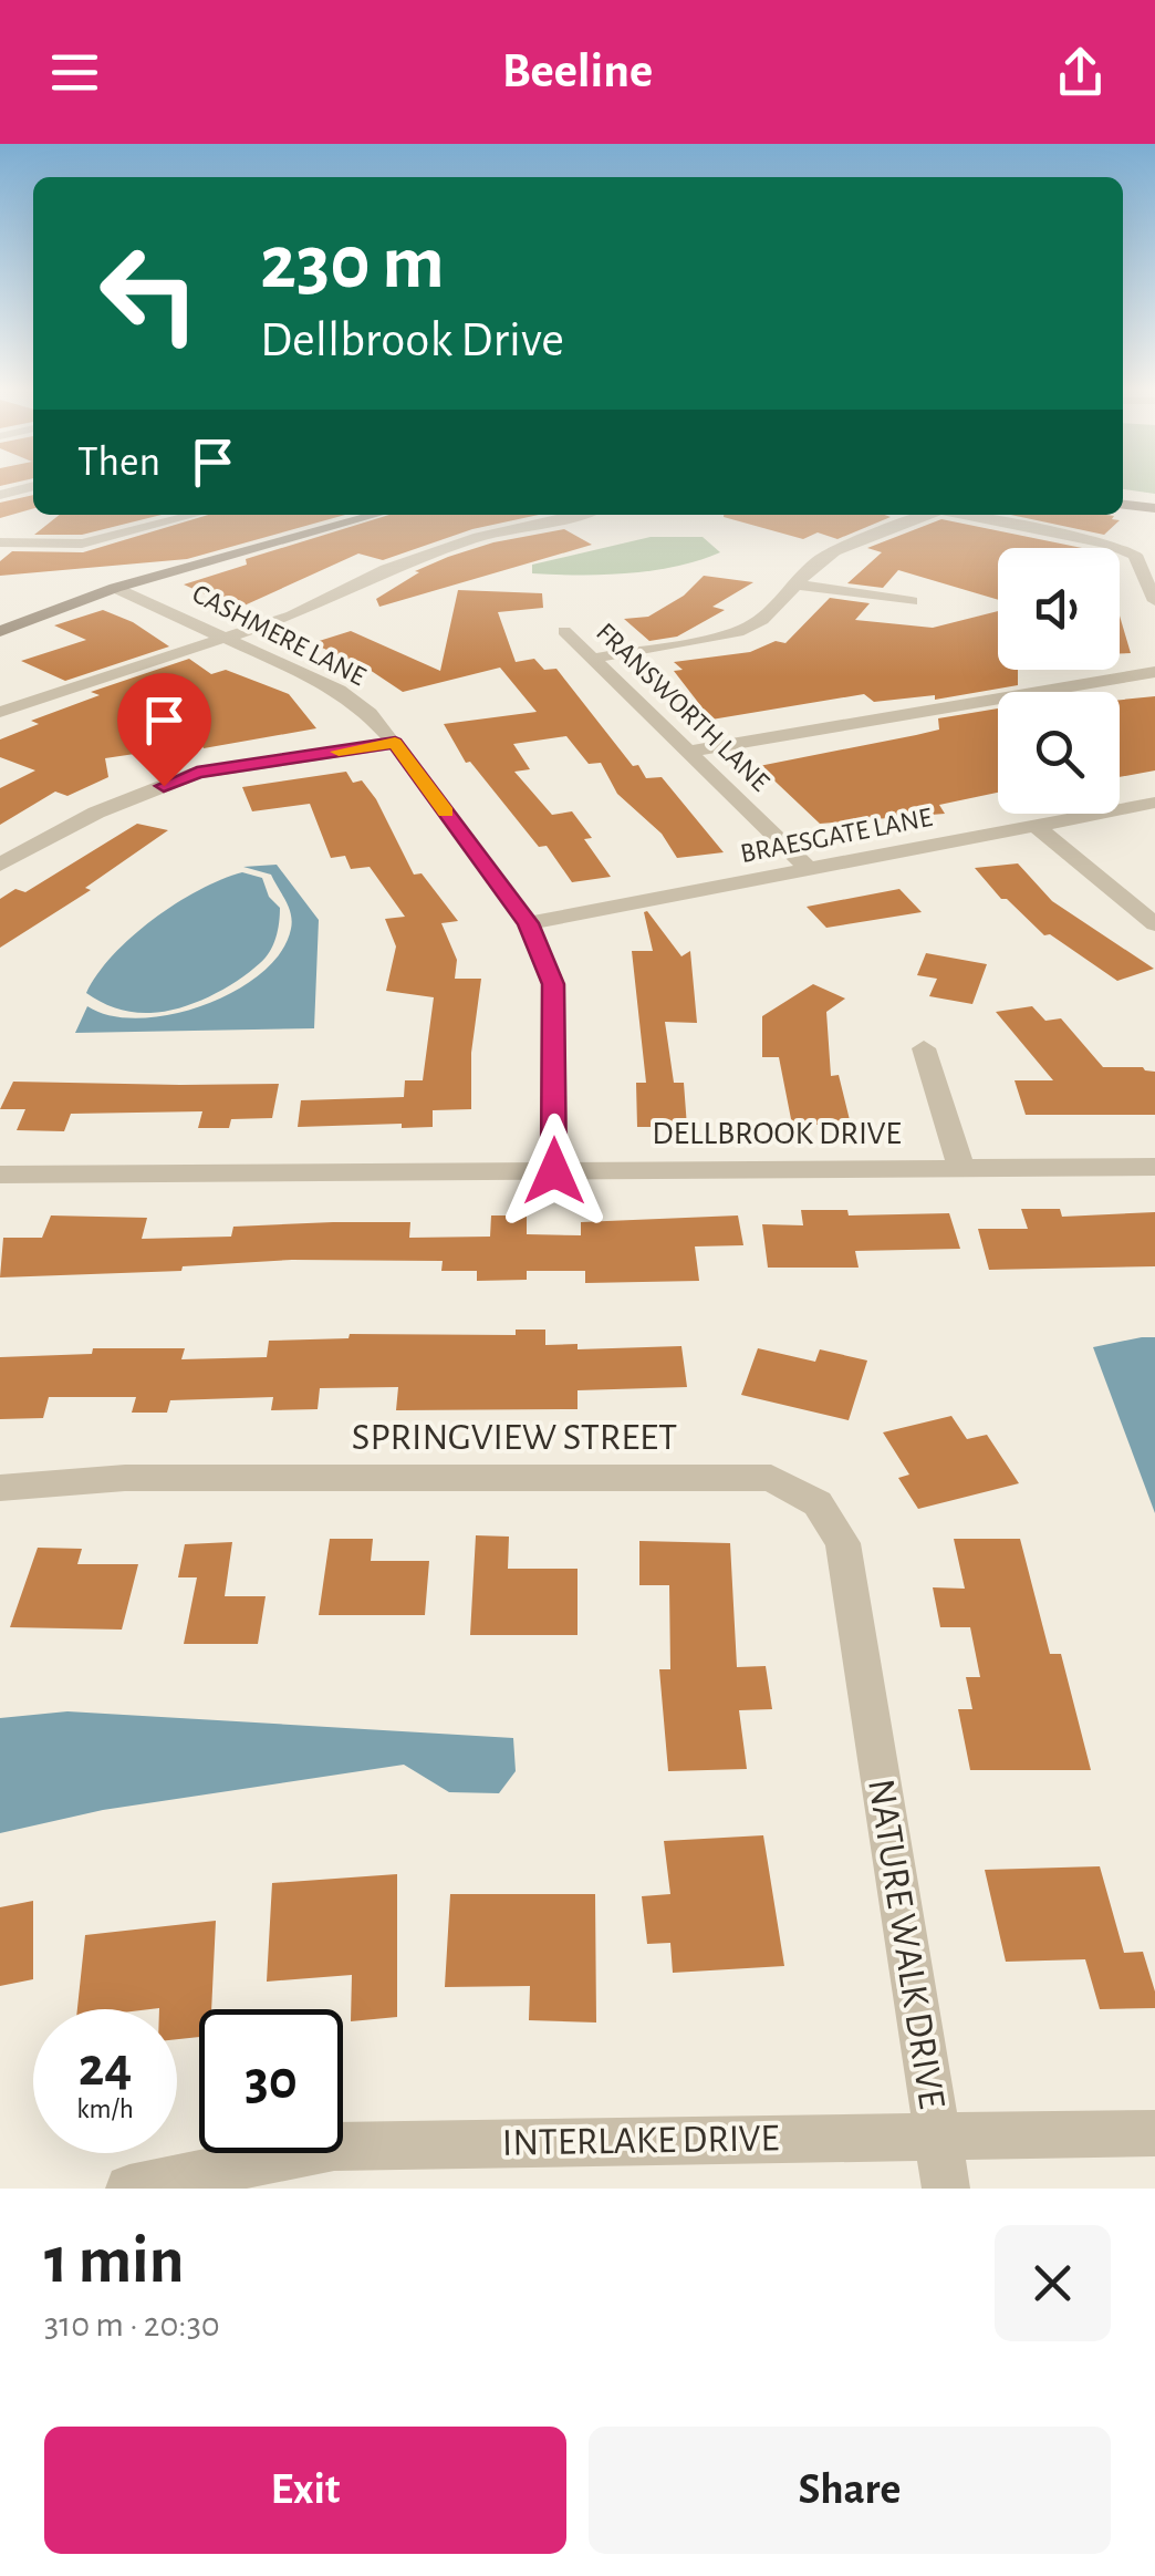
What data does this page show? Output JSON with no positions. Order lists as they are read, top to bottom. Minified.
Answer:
{"streets":{"street":["CASHMERE LANE","FRANSWORTH LANE","BRAESGATE LANE","DELLBROOK DRIVE","SPRINGVIEW STREET","NATURE WALK DRIVE","INTERLAKE DRIVE"]},"crossings":[["CASHMERE LANE","BRAESGATE LANE"],["CASHMERE LANE","DELLBROOK DRIVE"],["FRANSWORTH LANE","BRAESGATE LANE"],["SPRINGVIEW STREET","NATURE WALK DRIVE"],["NATURE WALK DRIVE","INTERLAKE DRIVE"]],"page":{"header":"Beeline","turn":["230 m","Dellbrook Drive"],"then":"Then","speed":"24 km/h","limit":"30","heading":["1 min","310 m · 20:30"],"buttons":["Exit","Share"]}}
